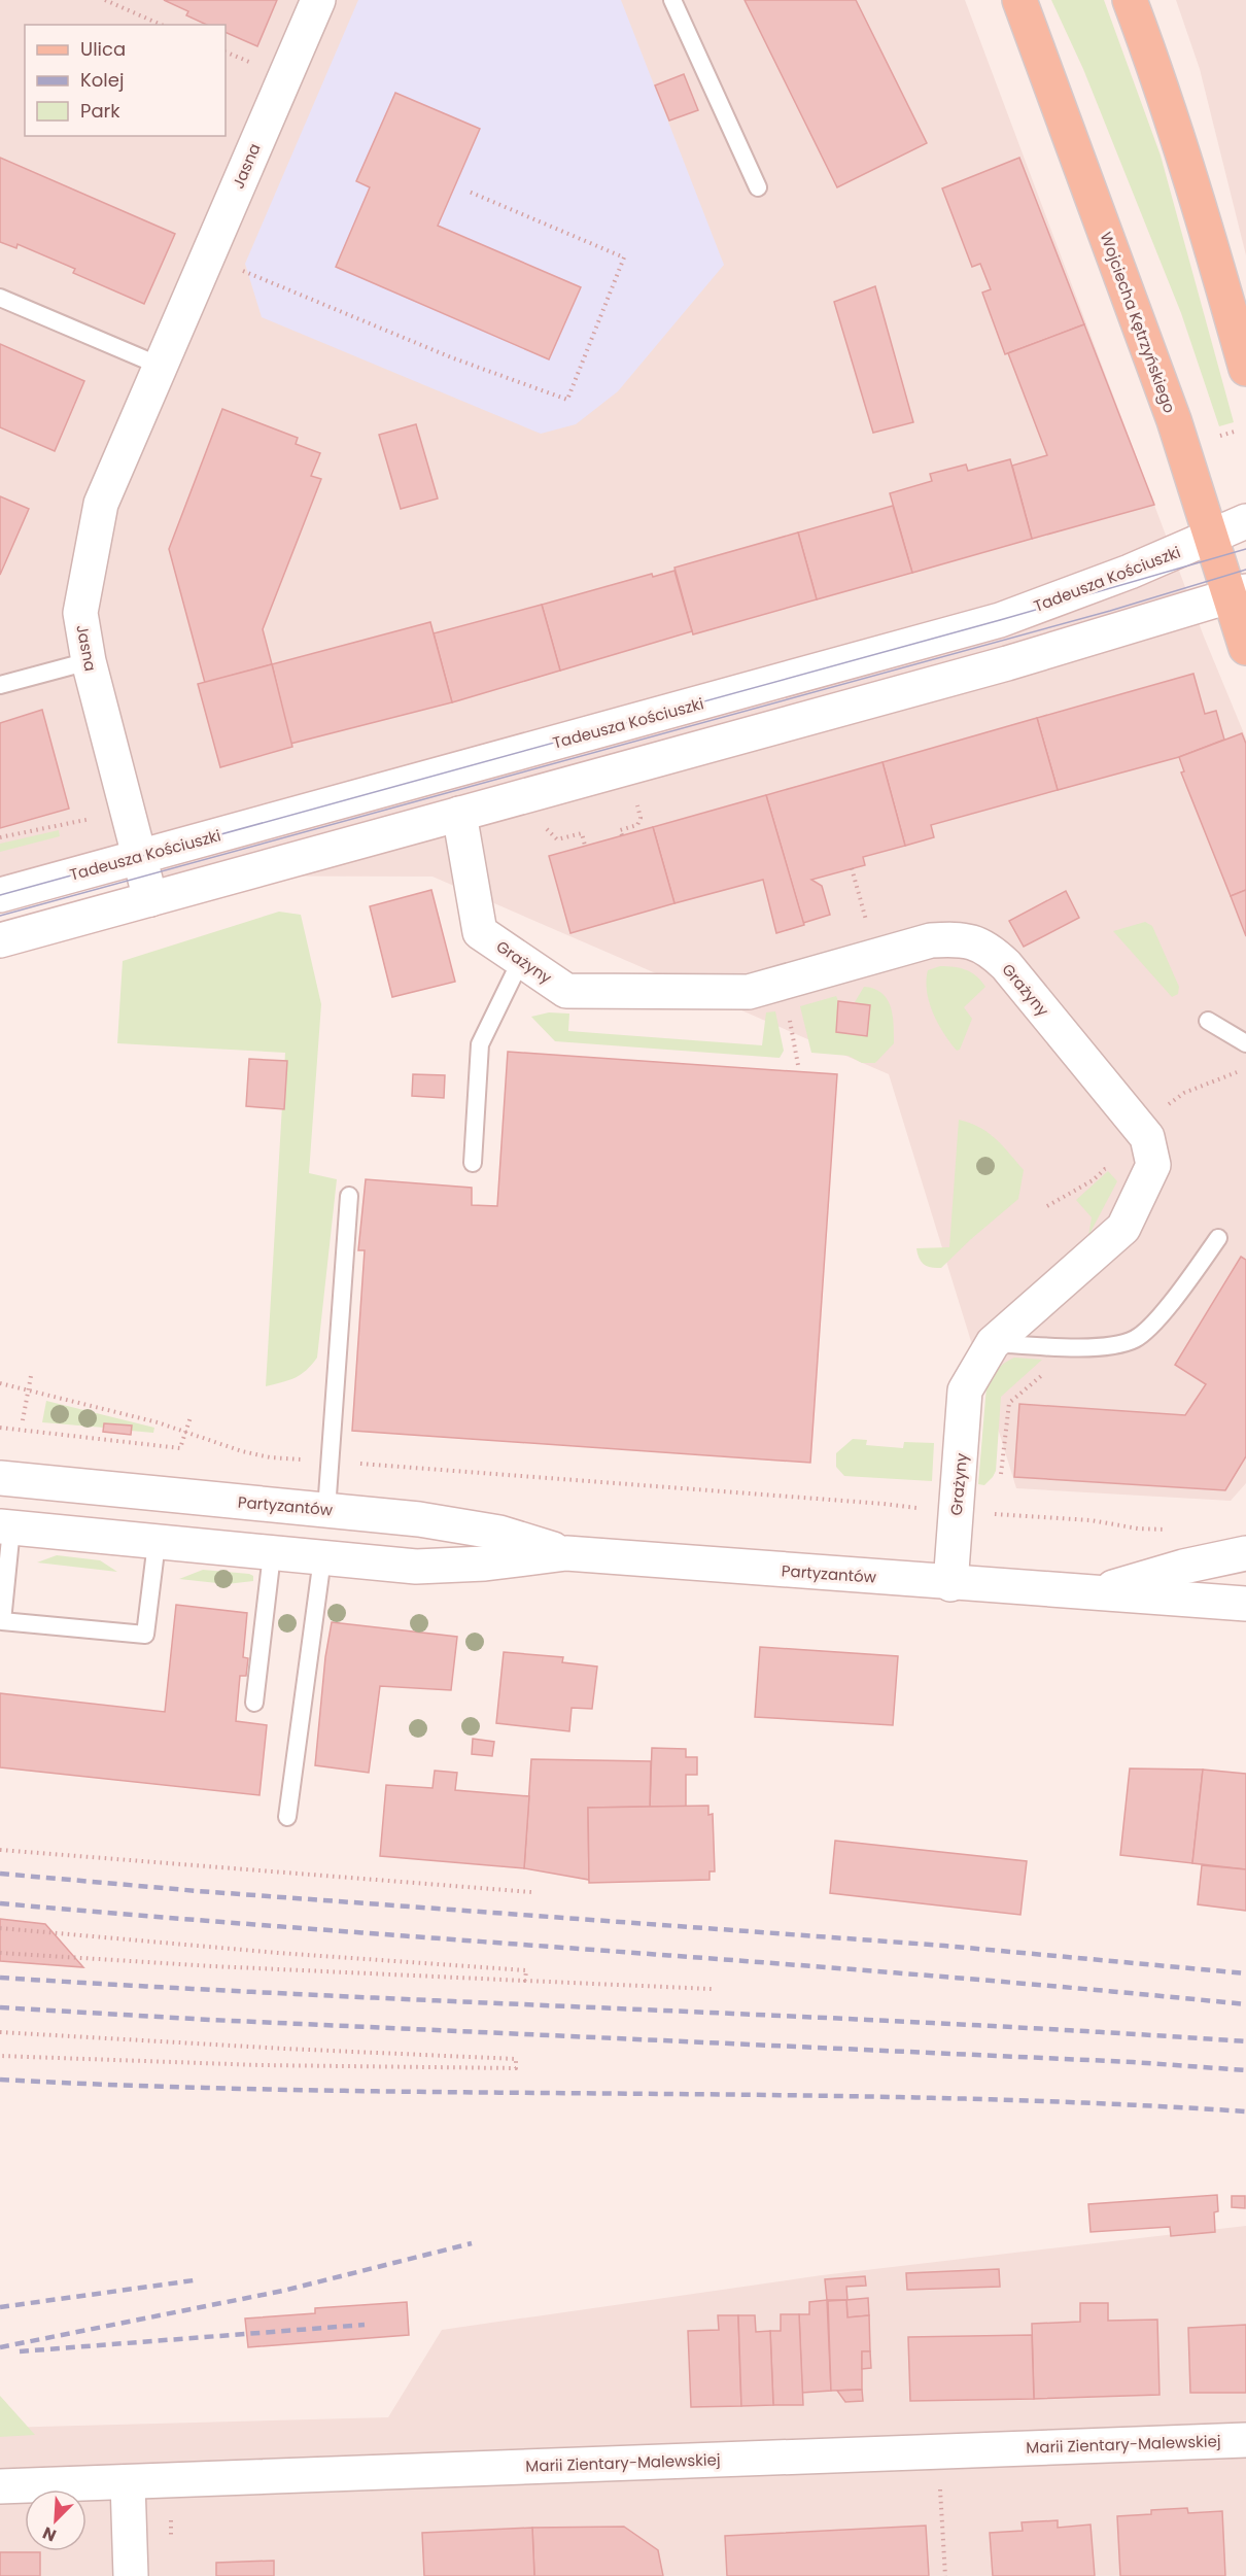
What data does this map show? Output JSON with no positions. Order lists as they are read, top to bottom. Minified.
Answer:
{"streets":{"main road":["Wojciecha Kętrzyńskiego"],"street":["Jasna","Tadeusza Kościuszki","Grażyny","Partyzantów","Marii Zientary-Malewskiej"]},"crossings":[["Jasna","Tadeusza Kościuszki"],["Wojciecha Kętrzyńskiego","Tadeusza Kościuszki"],["Grażyny","Partyzantów"]],"legend":["Ulica","Kolej","Park"],"north":"bottom left"}
